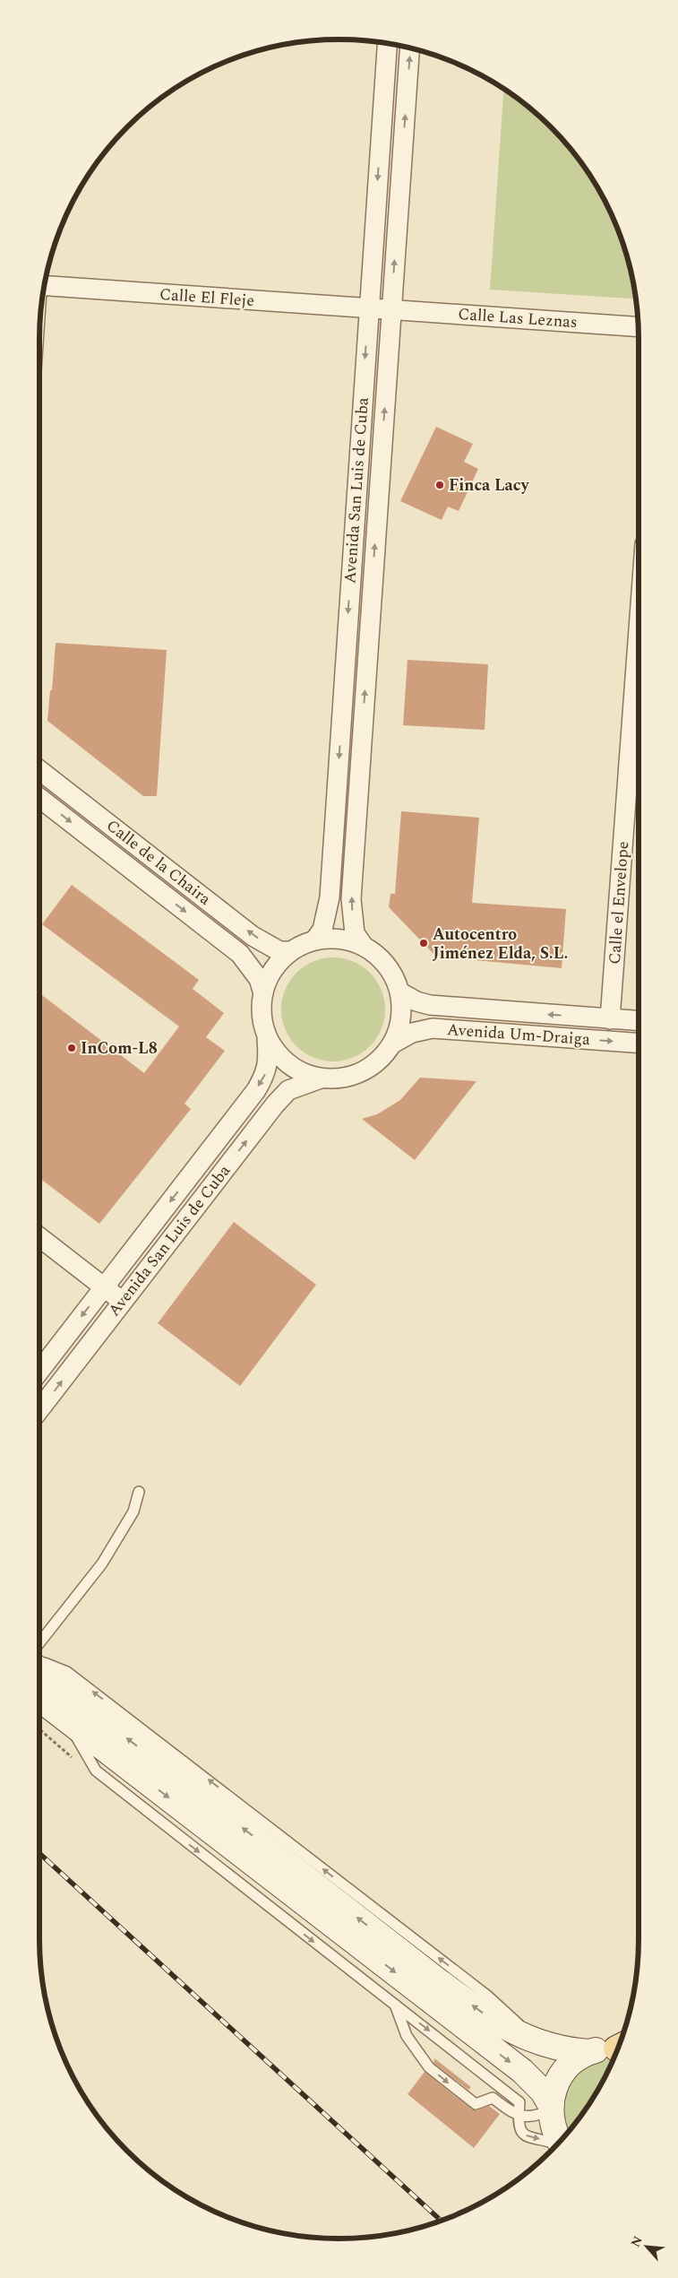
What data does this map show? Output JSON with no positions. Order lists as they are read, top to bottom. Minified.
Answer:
{"streets":{"street":["Calle El Fleje","Calle Las Leznas","Avenida San Luis de Cuba","Calle de la Chaira","Calle el Envelope","Avenida Um-Draiga"]},"crossings":[["Calle El Fleje","Calle Las Leznas"],["Calle El Fleje","Avenida San Luis de Cuba"],["Calle Las Leznas","Avenida San Luis de Cuba"],["Avenida San Luis de Cuba","Calle de la Chaira"],["Avenida San Luis de Cuba","Avenida Um-Draiga"],["Calle de la Chaira","Avenida Um-Draiga"],["Calle el Envelope","Avenida Um-Draiga"]],"places":["Finca Lacy","Autocentro Jiménez Elda, S.L.","InCom-L8"],"north":"top left"}
